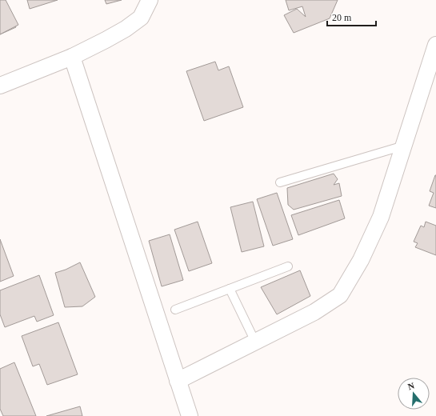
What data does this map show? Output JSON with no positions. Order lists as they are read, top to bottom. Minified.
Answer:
{"scale_bar":"20 m","north":"top"}
